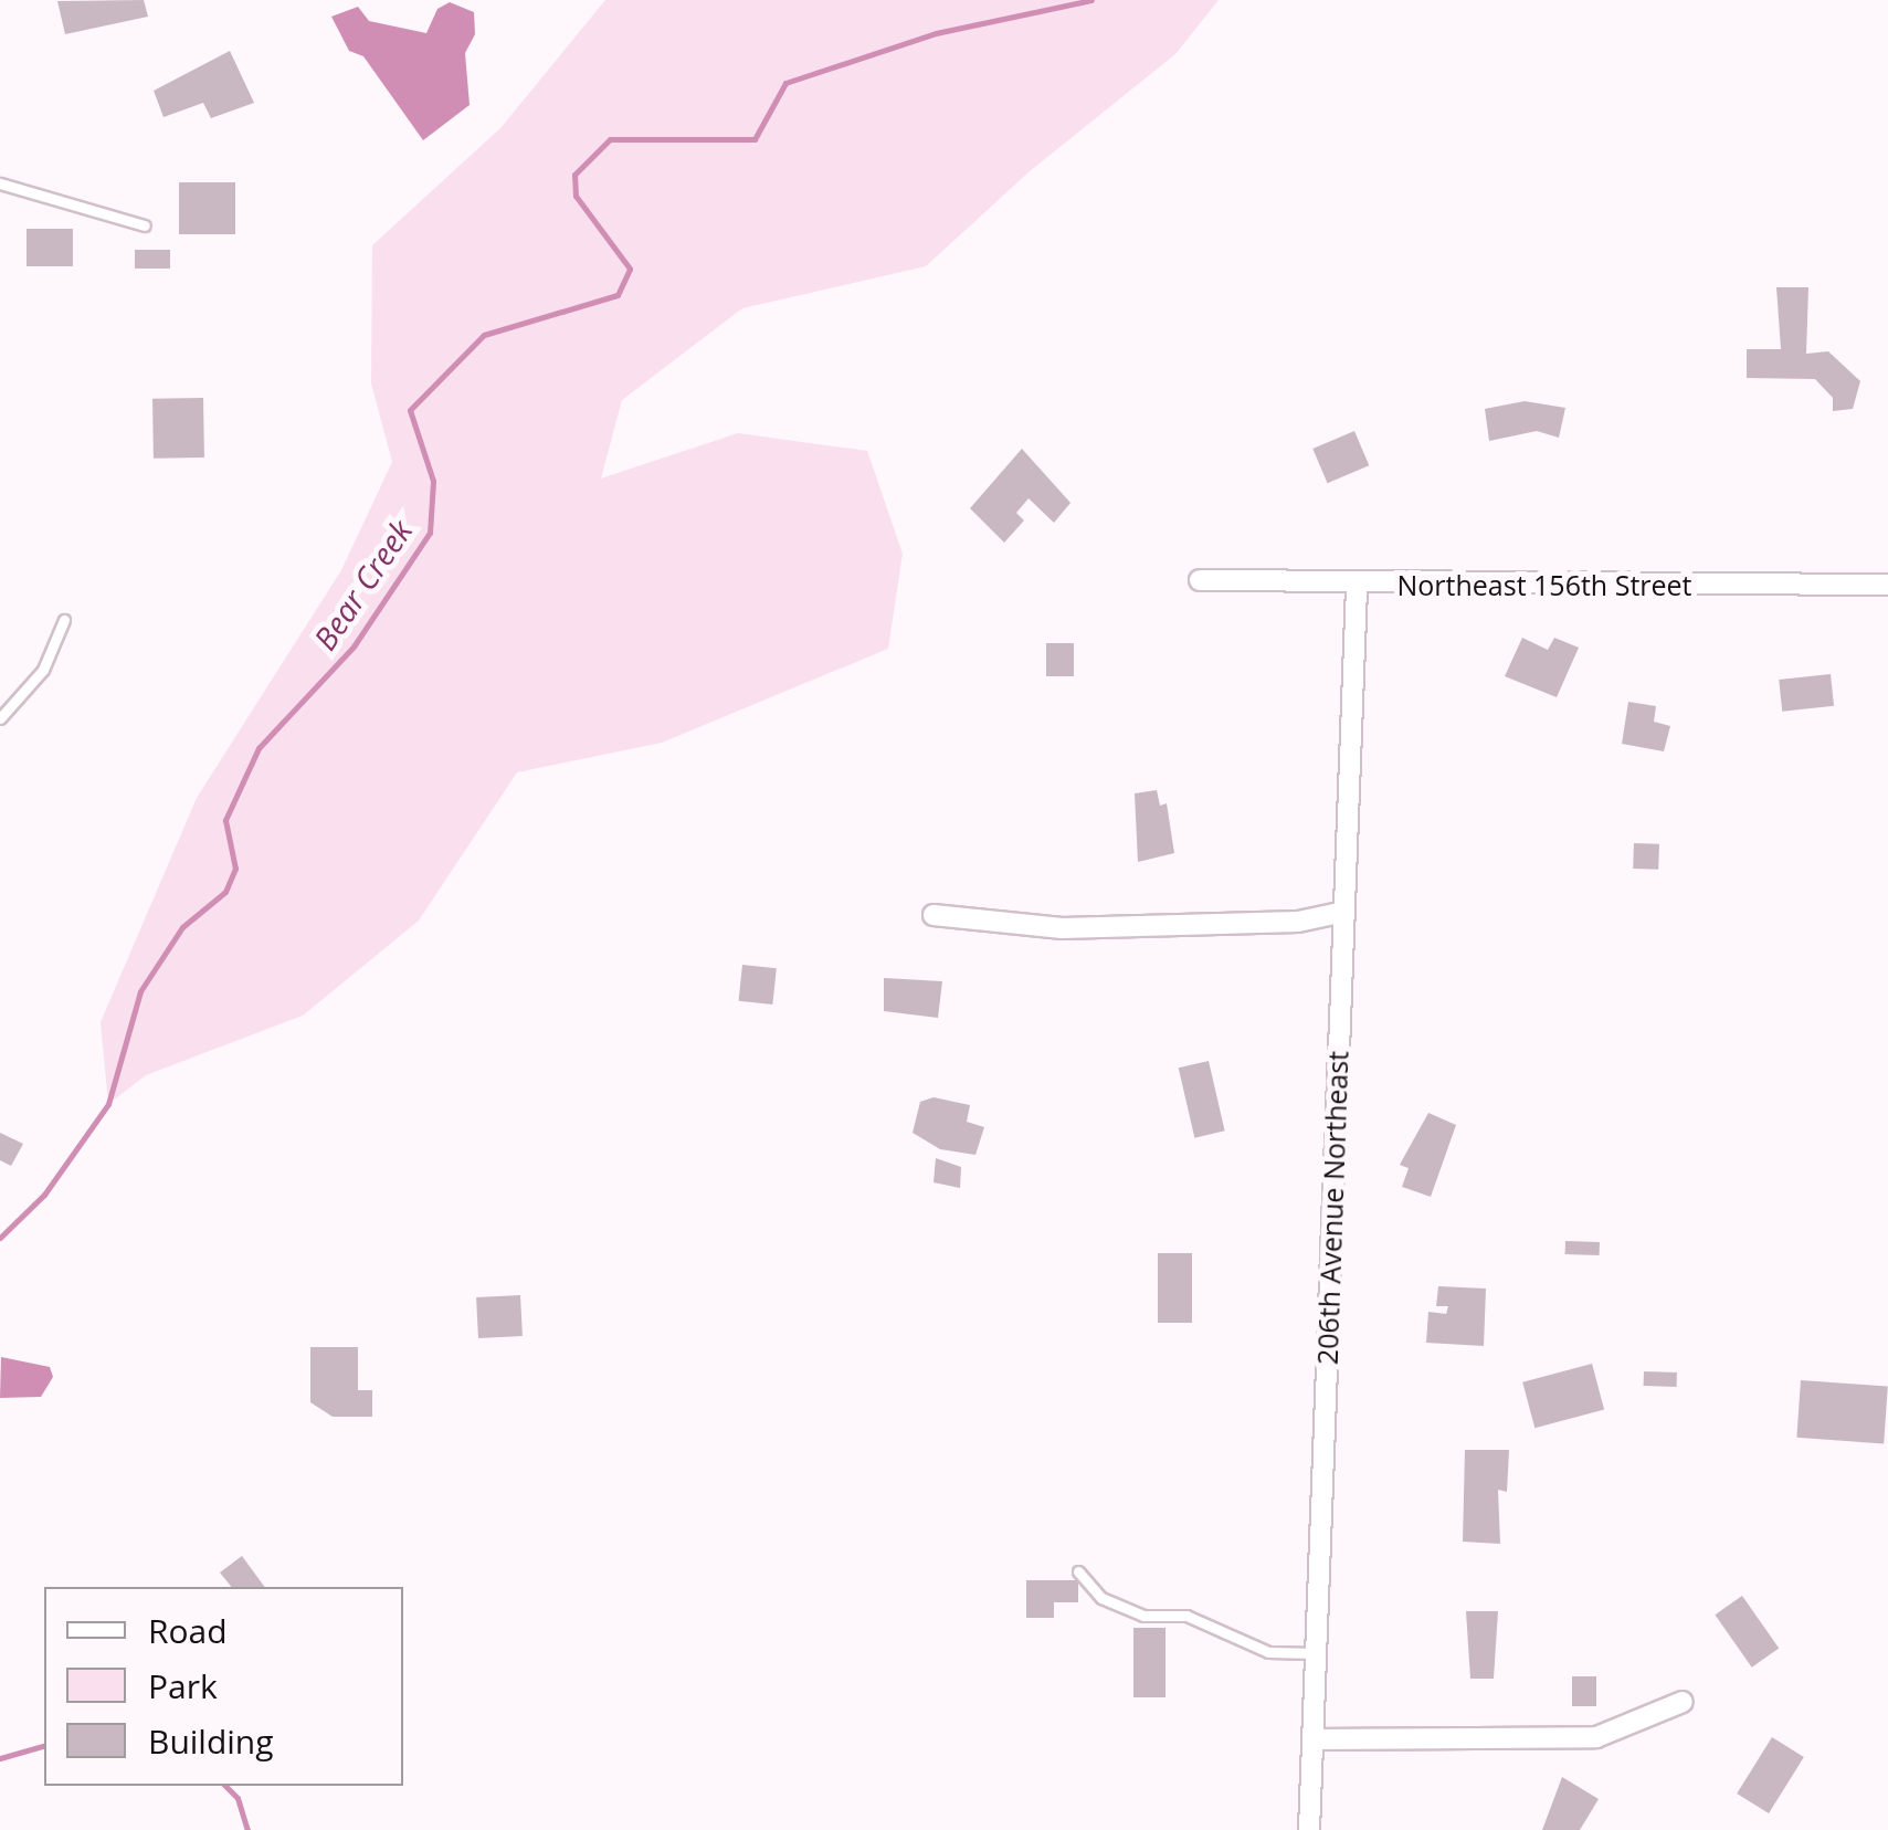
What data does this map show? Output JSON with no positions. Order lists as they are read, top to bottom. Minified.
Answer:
{"streets":{"street":["Northeast 156th Street","206th Avenue Northeast"]},"crossings":[["Northeast 156th Street","206th Avenue Northeast"]],"water":["Bear Creek"],"legend":["Road","Park","Building"]}
